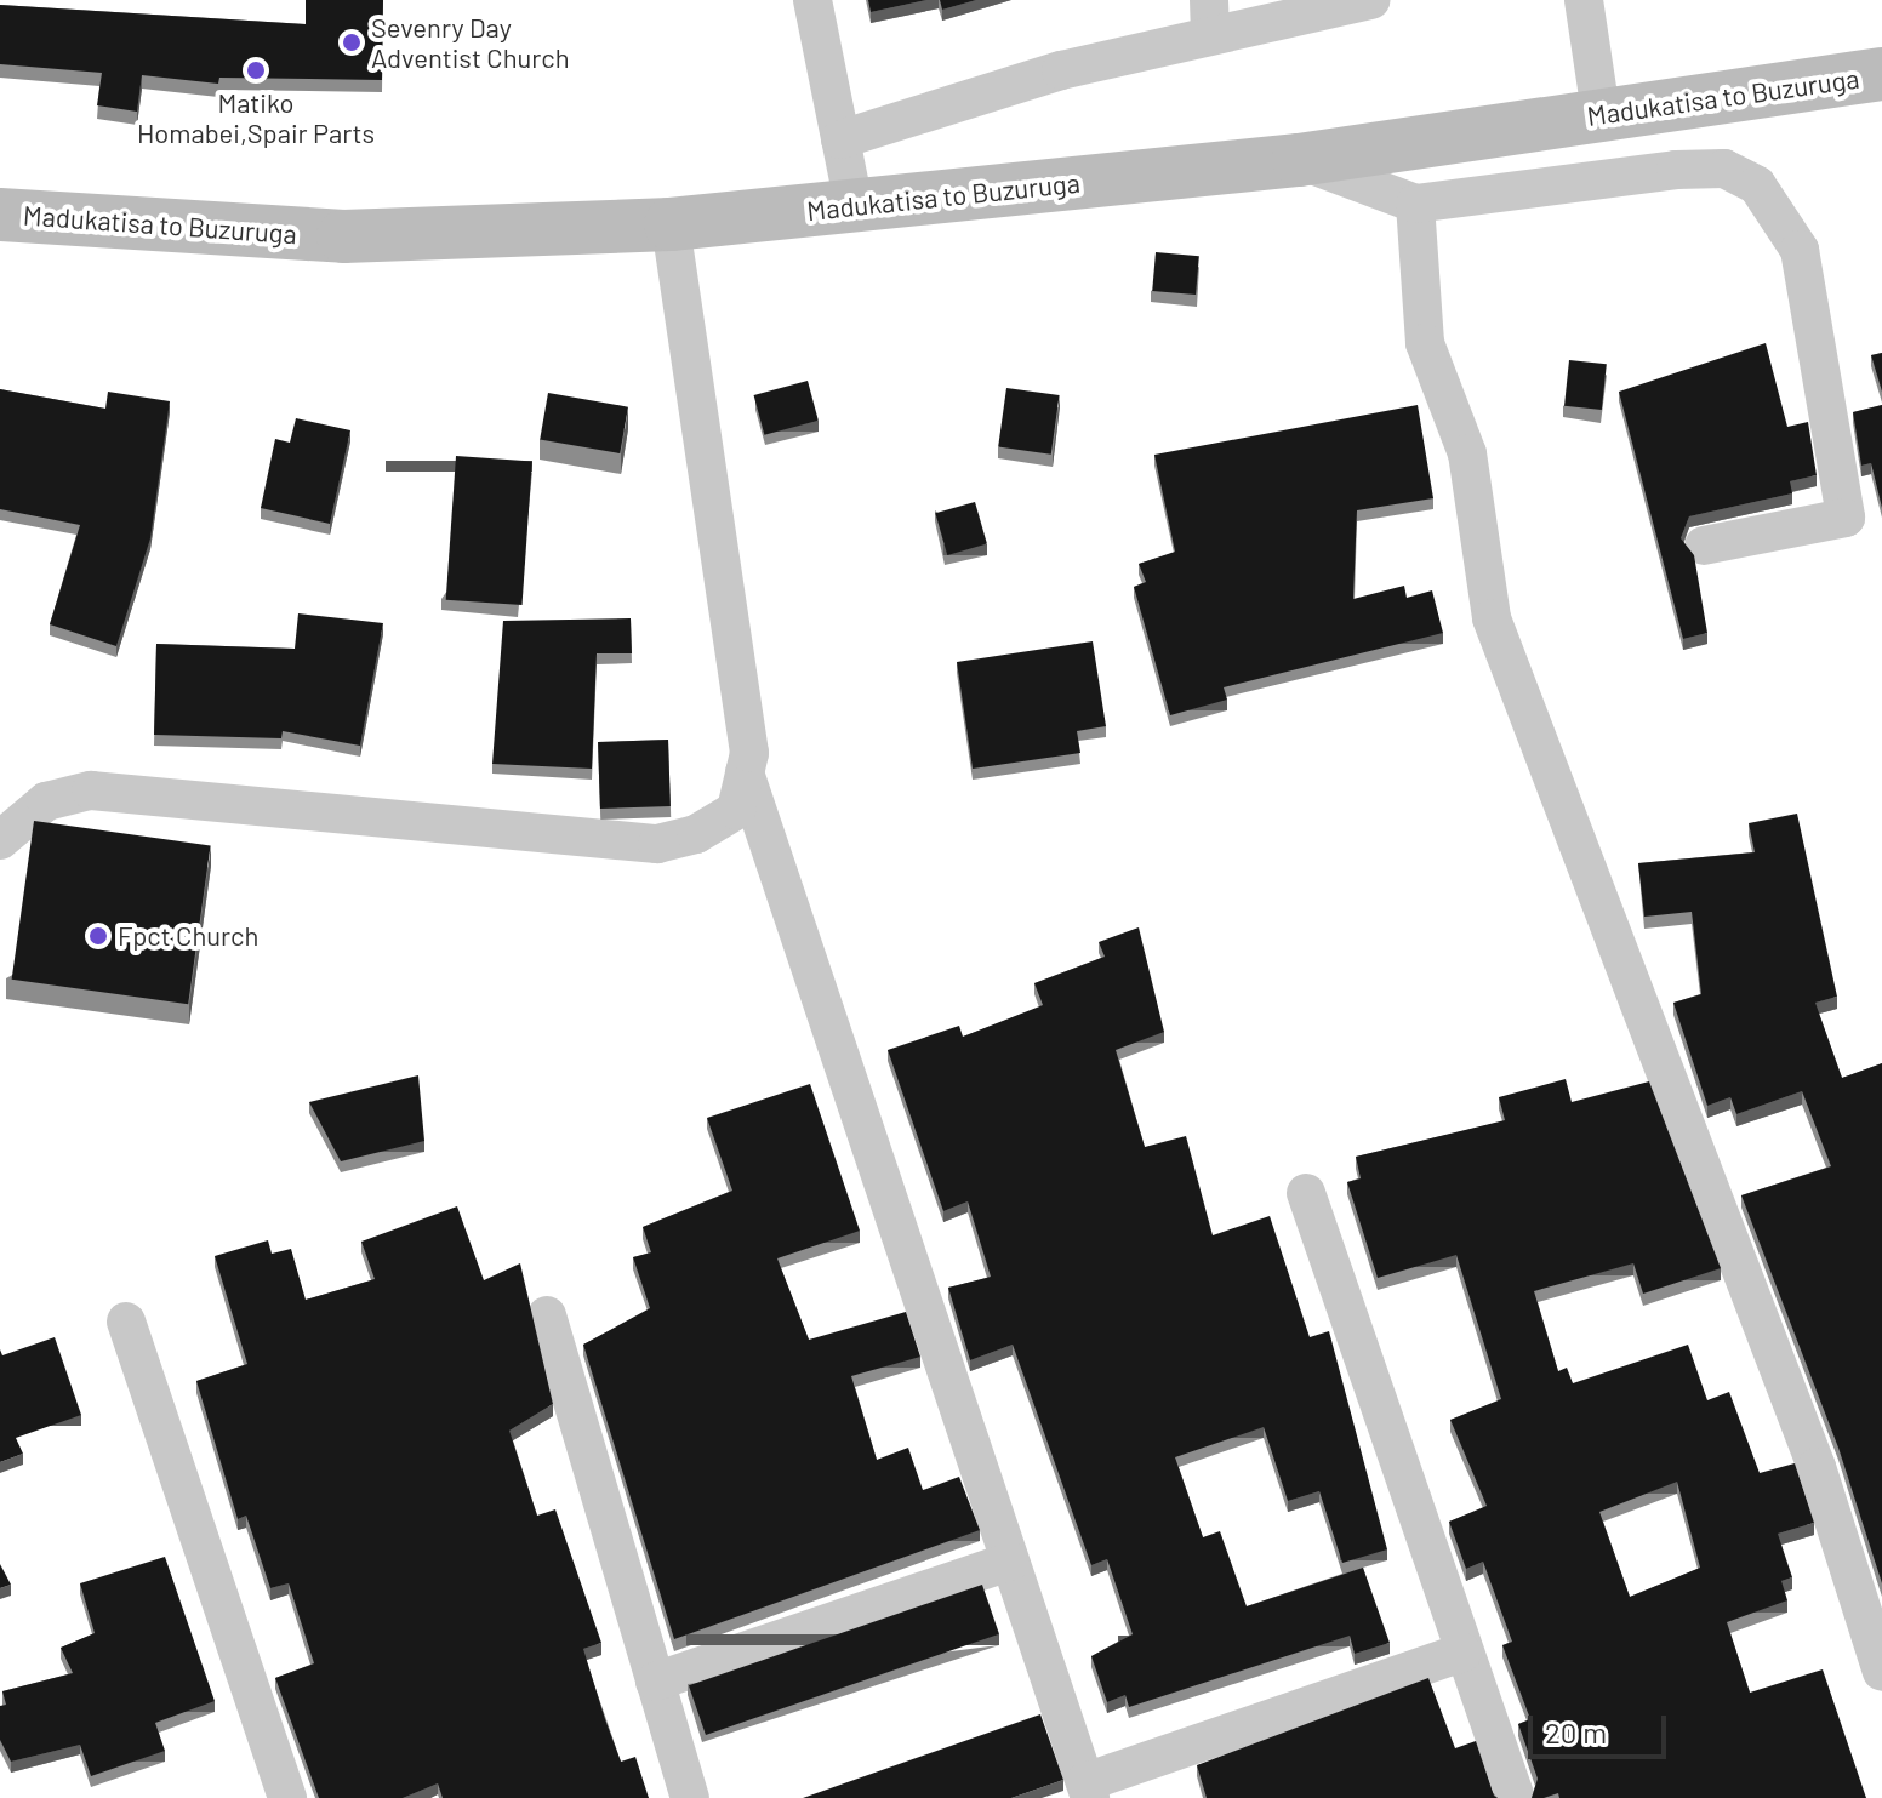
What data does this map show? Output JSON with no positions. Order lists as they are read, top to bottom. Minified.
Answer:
{"streets":{"main road":["Madukatisa to Buzuruga"]},"places":["Sevenry Day Adventist Church","Matiko Homabei,Spair Parts","Fpct Church"],"scale_bar":"20 m"}
